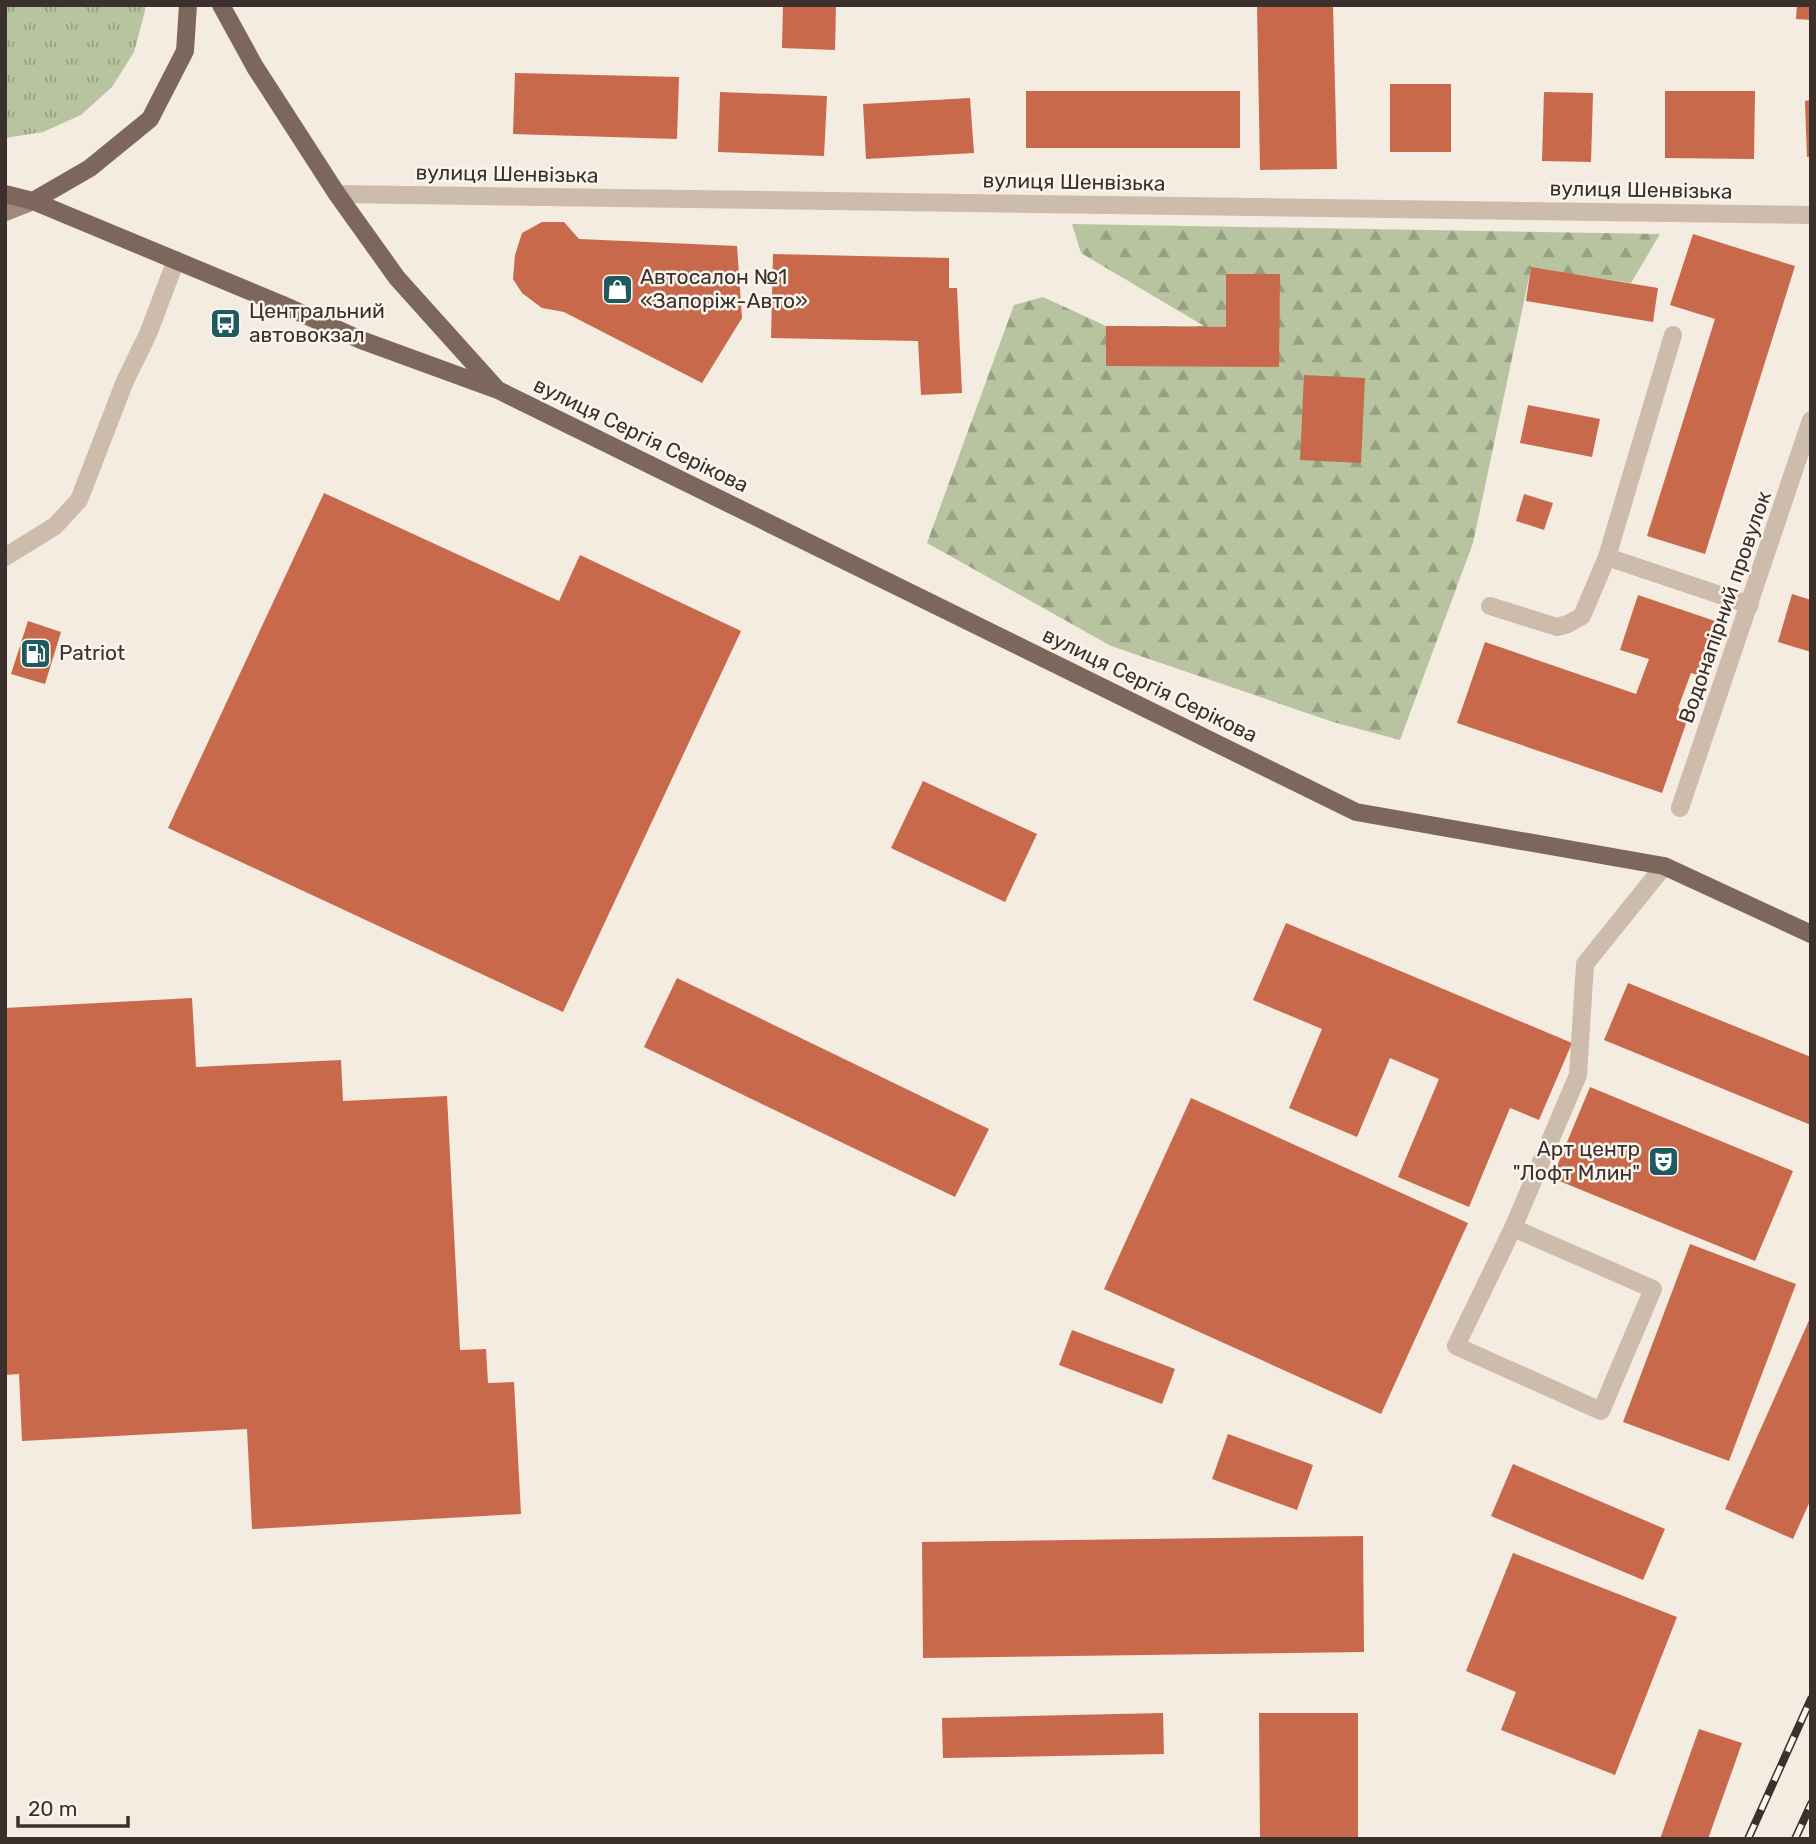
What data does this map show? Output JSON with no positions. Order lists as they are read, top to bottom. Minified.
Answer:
{"streets":{"main road":["вулиця Сергія Серікова"],"street":["вулиця Шенвізька","Водонапірний провулок"]},"crossings":[["вулиця Шенвізька","вулиця Сергія Серікова"]],"places":{"shop":["Автосалон №1 «Запоріж-Авто»"],"bus stop":["Центральний автовокзал"],"fuel station":["Patriot"],"theatre":["Арт центр \"Лофт Млин\""]},"scale_bar":"20 m"}
